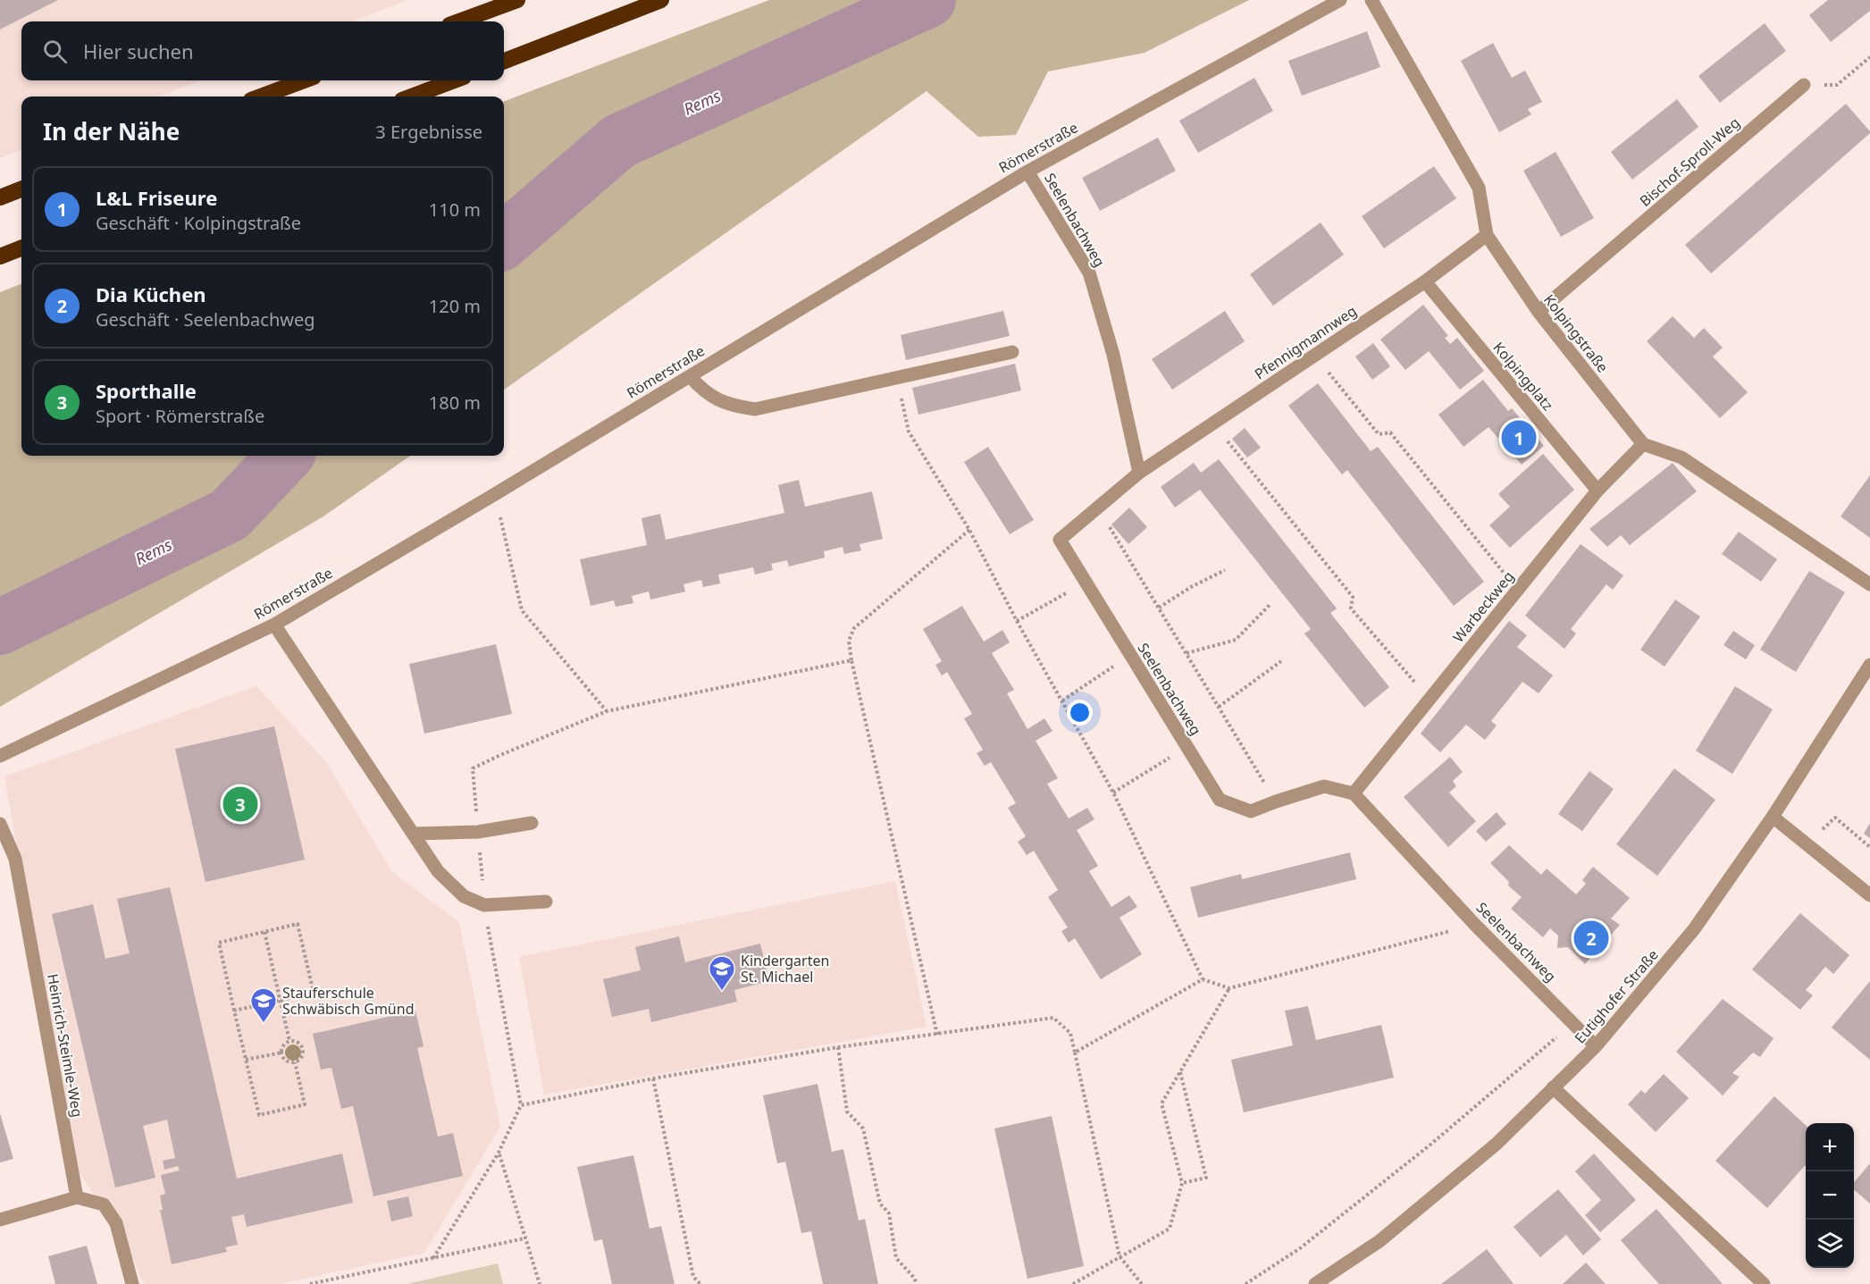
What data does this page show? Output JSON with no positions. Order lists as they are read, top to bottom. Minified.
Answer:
{"streets":{"street":["Römerstraße","Bischof-Sproll-Weg","Seelenbachweg","Kolpingstraße","Pfennigmannweg","Kolpingplatz","Warbeckweg","Eutighofer Straße","Heinrich-Steimle-Weg"]},"crossings":[["Römerstraße","Seelenbachweg"],["Bischof-Sproll-Weg","Kolpingstraße"],["Seelenbachweg","Pfennigmannweg"],["Seelenbachweg","Warbeckweg"],["Seelenbachweg","Eutighofer Straße"],["Kolpingstraße","Pfennigmannweg"],["Kolpingstraße","Warbeckweg"],["Pfennigmannweg","Kolpingplatz"],["Kolpingplatz","Warbeckweg"]],"water":["Rems"],"places":{"school or university":["Kindergarten St. Michael","Stauferschule Schwäbisch Gmünd"]},"page":{"search":"Hier suchen","heading":["In der Nähe","3 Ergebnisse"],"list":[{"mark":"1","name":"L&L Friseure","note":"Geschäft · Kolpingstraße","value":"110 m"},{"mark":"2","name":"Dia Küchen","note":"Geschäft · Seelenbachweg","value":"120 m"},{"mark":"3","name":"Sporthalle","note":"Sport · Römerstraße","value":"180 m"}],"pins":["1","3","2"],"map_buttons":["+","−"]}}
